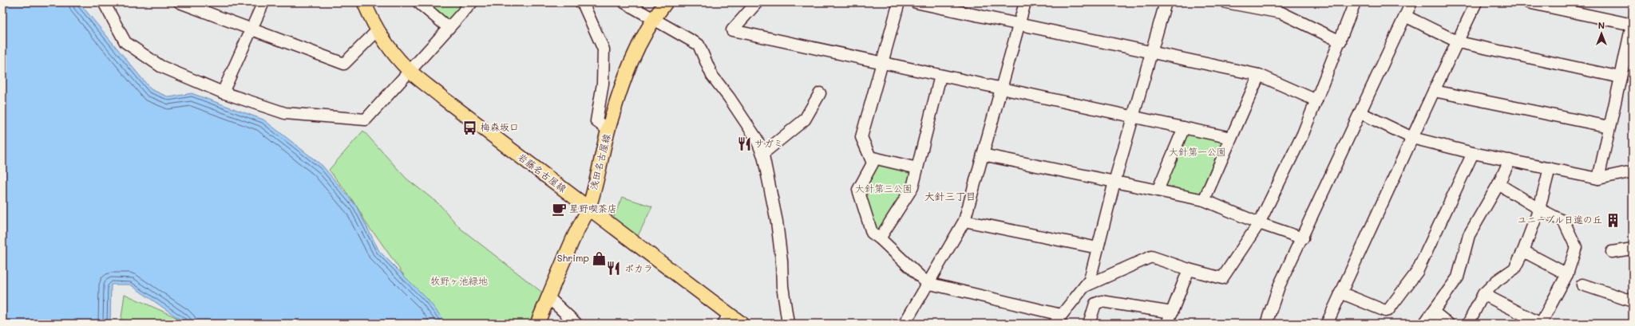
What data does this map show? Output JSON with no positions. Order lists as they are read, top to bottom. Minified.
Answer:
{"streets":{"main road":["浅田名古屋線","岩藤名古屋線"]},"crossings":[["浅田名古屋線","岩藤名古屋線"]],"districts":["大針三丁目"],"parks":["大針第一公園","大針第三公園","牧野ヶ池緑地"],"places":{"bus stop":["梅森坂口"],"restaurant":["サガミ","ポカラ"],"cafe":["星野喫茶店"],"building":["ユニーブル日進の丘"],"shop":["Shrimp"]},"north":"top"}
